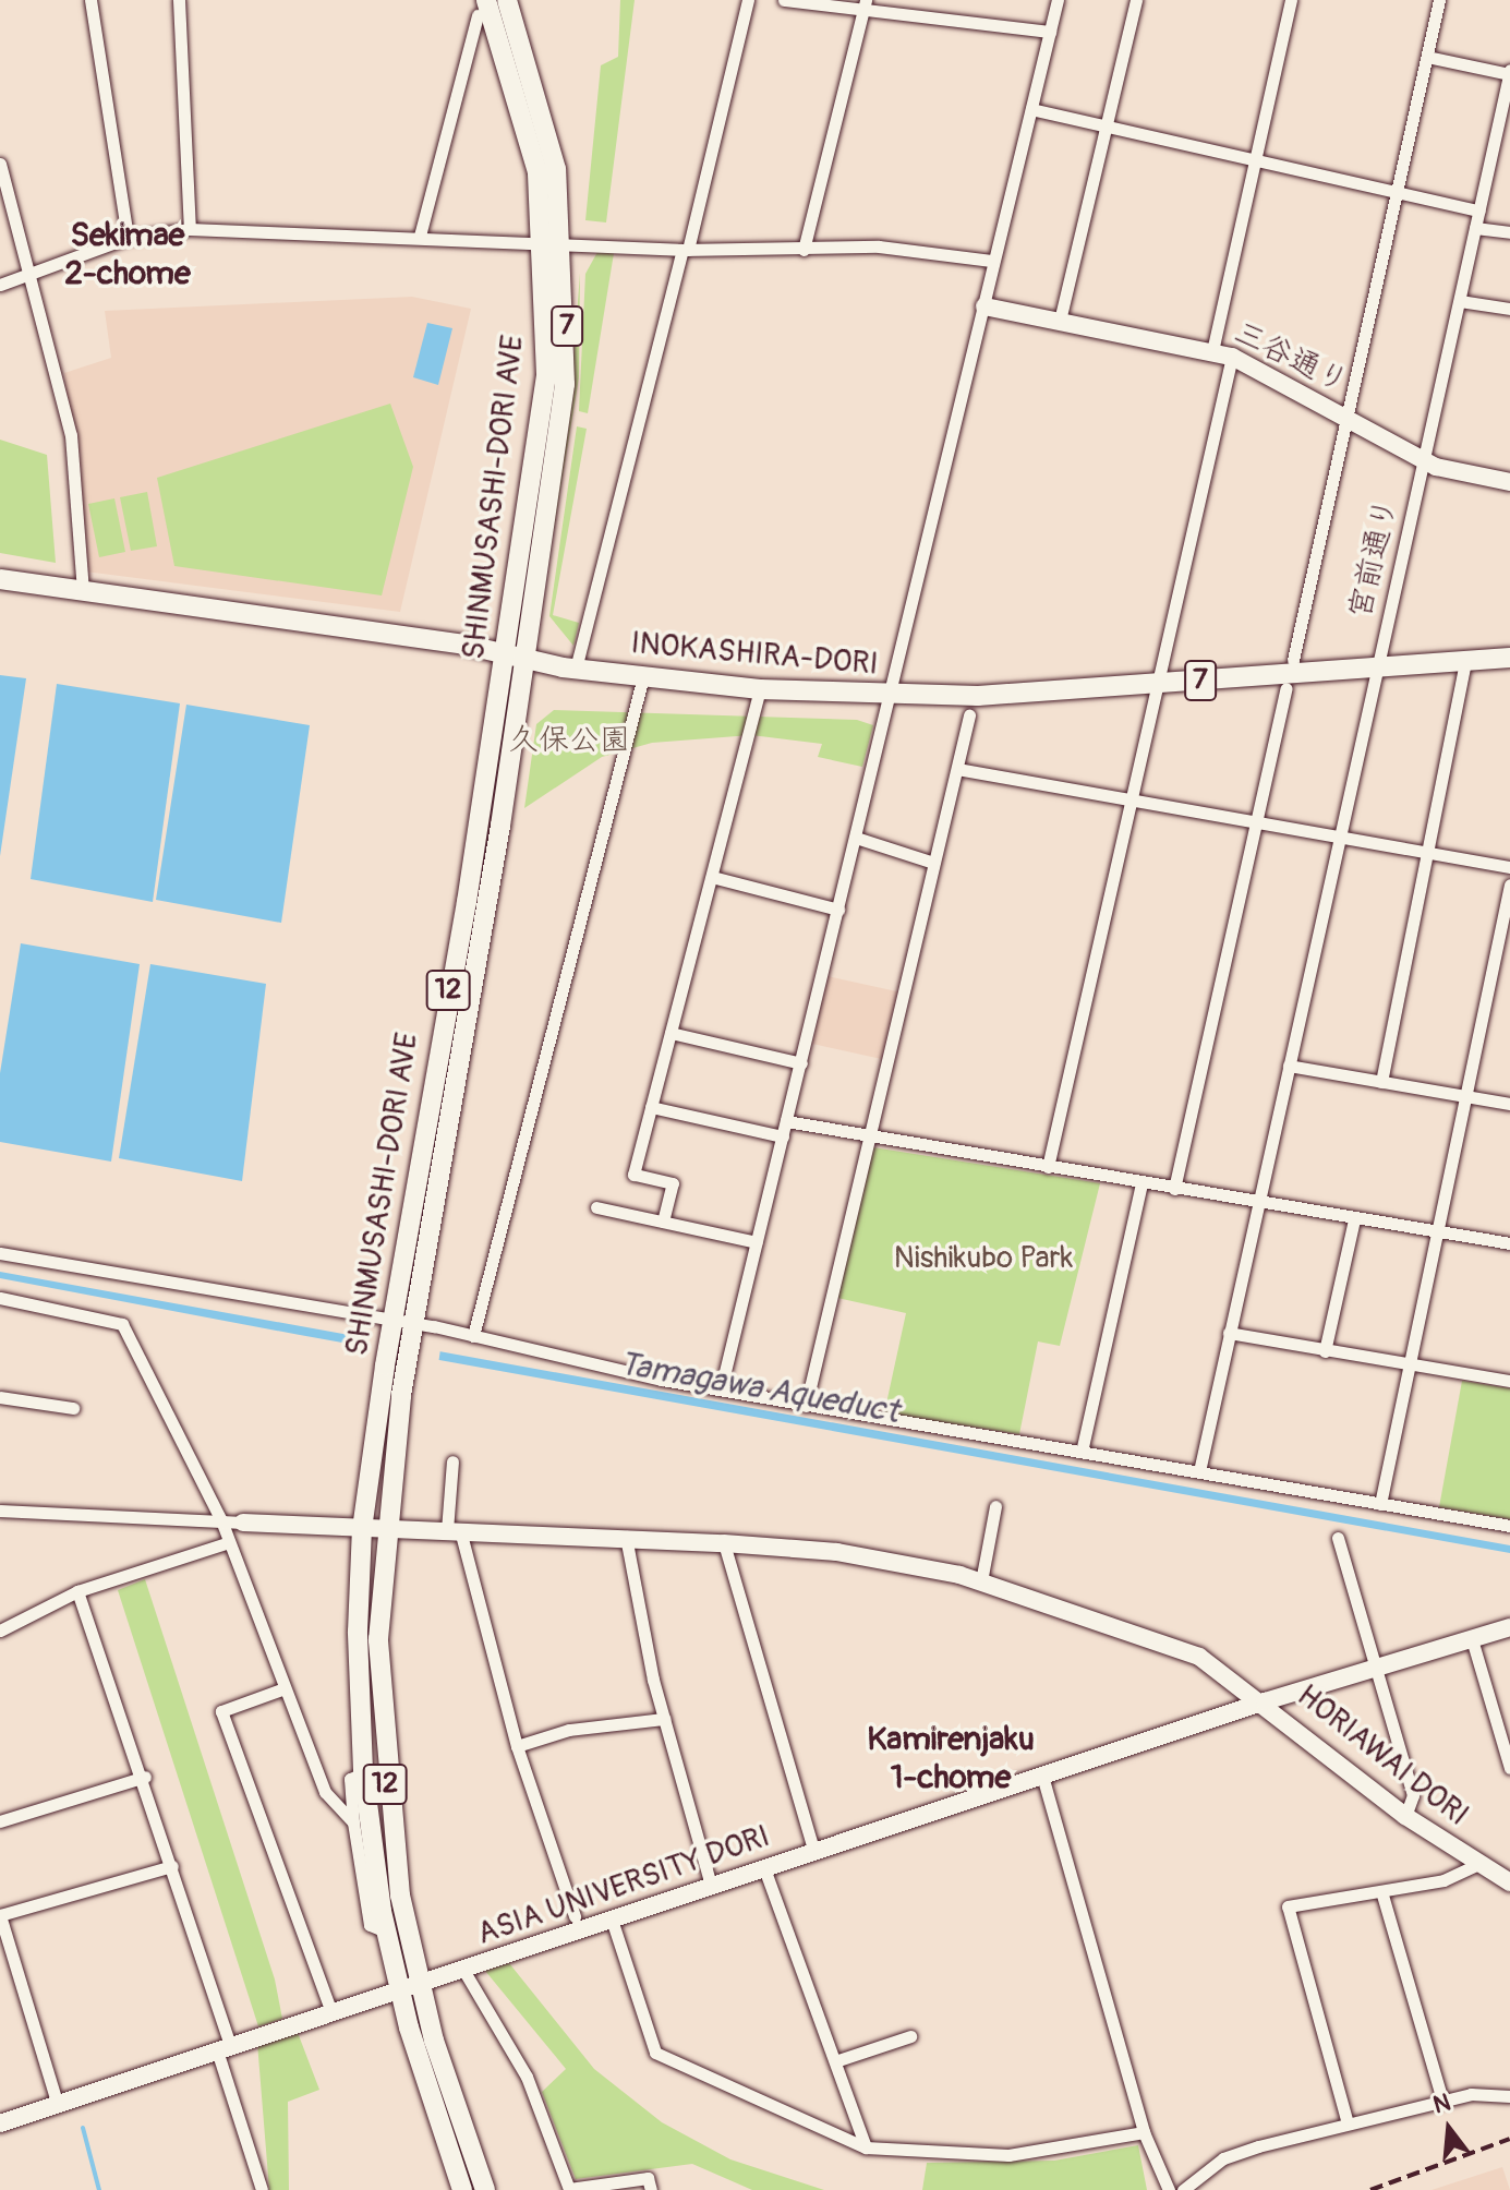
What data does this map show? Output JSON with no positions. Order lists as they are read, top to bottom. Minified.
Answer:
{"streets":{"main road":["7","SHINMUSASHI-DORI AVE","INOKASHIRA-DORI","12"],"street":["三谷通り","宮前通り","HORIAWAI DORI","ASIA UNIVERSITY DORI"]},"crossings":[["三谷通り","宮前通り"],["SHINMUSASHI-DORI AVE","INOKASHIRA-DORI"],["SHINMUSASHI-DORI AVE","HORIAWAI DORI"],["SHINMUSASHI-DORI AVE","ASIA UNIVERSITY DORI"],["宮前通り","INOKASHIRA-DORI"],["HORIAWAI DORI","ASIA UNIVERSITY DORI"]],"districts":["Sekimae 2-chome","Kamirenjaku 1-chome"],"water":["Tamagawa Aqueduct"],"parks":["久保公園","Nishikubo Park"],"north":"top"}
